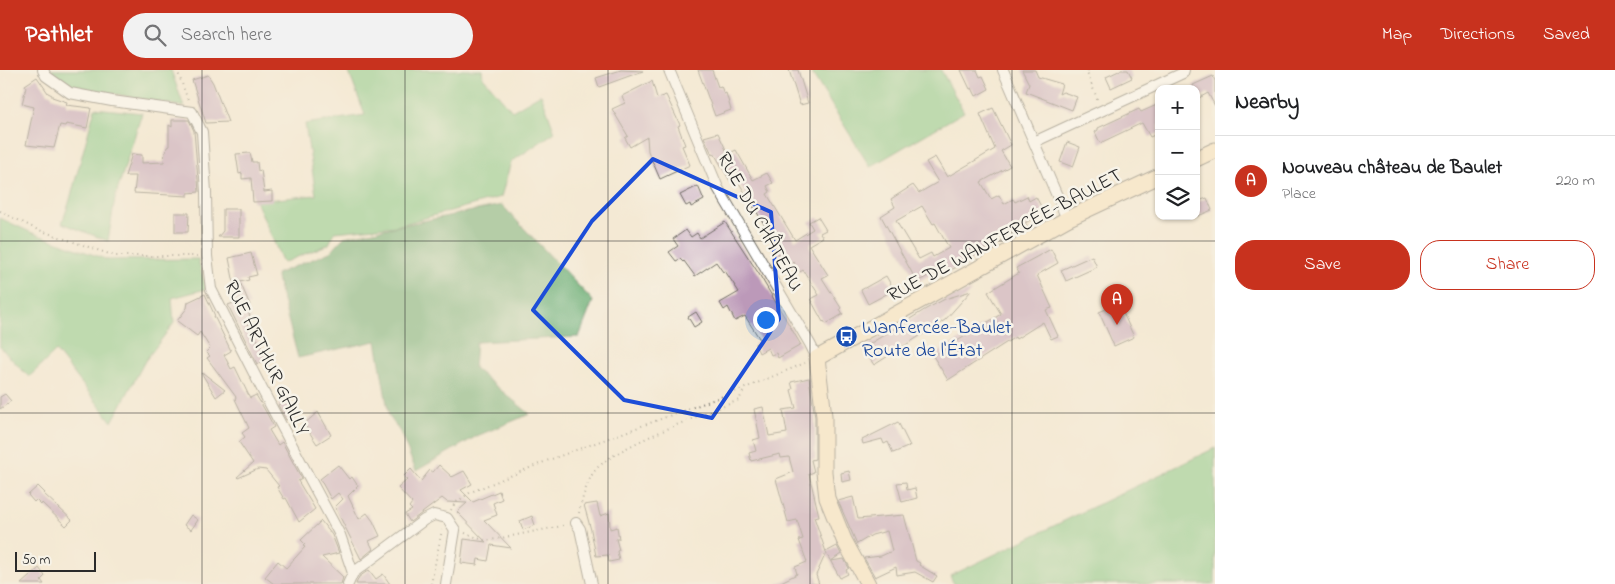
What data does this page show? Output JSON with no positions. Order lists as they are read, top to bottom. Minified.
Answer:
{"streets":{"main road":["RUE DE WANFERCÉE-BAULET"],"street":["RUE DU CHÂTEAU","RUE ARTHUR GAILLY"]},"crossings":[["RUE DU CHÂTEAU","RUE DE WANFERCÉE-BAULET"]],"places":{"bus stop":["Wanfercée-Baulet Route de l'État"]},"scale_bar":"50 m","page":{"header":"Pathlet","search":"Search here","nav":["Map","Directions","Saved"],"heading":"Nearby","map_buttons":["+","−"],"list":[{"mark":"A","name":"Nouveau château de Baulet","note":"Place","value":"220 m"}],"buttons":["Save","Share"],"pins":"A","scale":"50 m"}}
